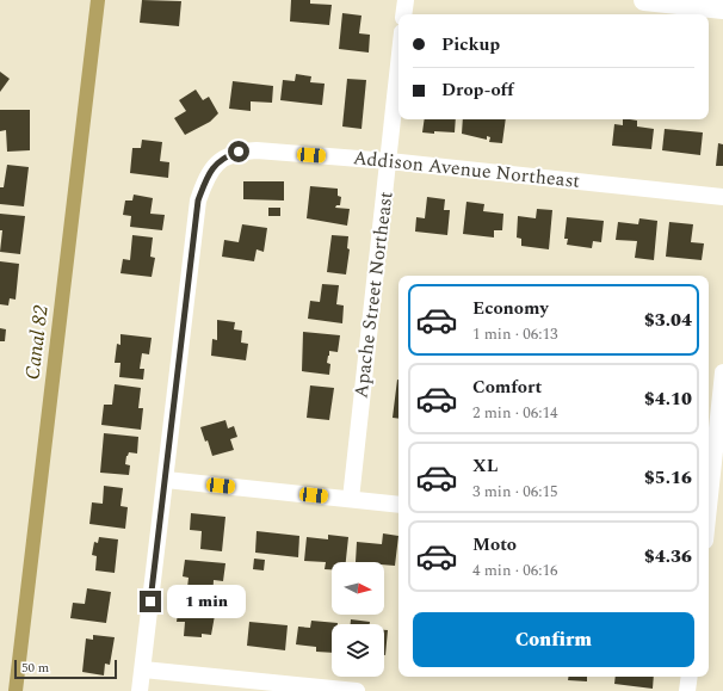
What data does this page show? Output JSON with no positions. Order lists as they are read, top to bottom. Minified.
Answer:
{"streets":{"street":["Addison Avenue Northeast","Apache Street Northeast"]},"crossings":[["Addison Avenue Northeast","Apache Street Northeast"]],"water":["Canal 82"],"scale_bar":"50 m","north":"right","page":{"banner":["Pickup","Drop-off"],"list":[{"name":"Economy","note":"1 min · 06:13","value":"$3.04"},{"name":"Comfort","note":"2 min · 06:14","value":"$4.10"},{"name":"XL","note":"3 min · 06:15","value":"$5.16"},{"name":"Moto","note":"4 min · 06:16","value":"$4.36"}],"bubble":"1 min","buttons":"Confirm","scale":"50 m"}}
